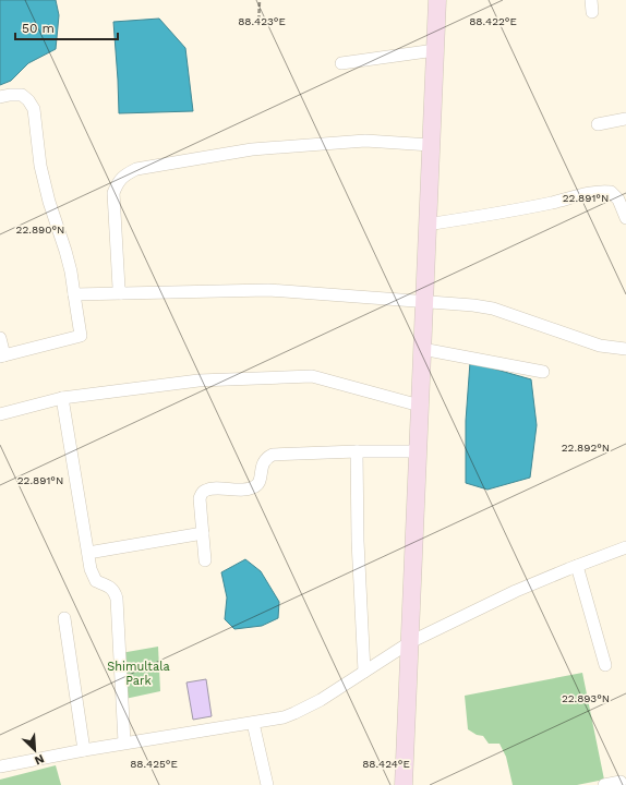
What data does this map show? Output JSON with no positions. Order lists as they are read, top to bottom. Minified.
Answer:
{"parks":["Shimultala Park"],"scale_bar":"50 m","north":"bottom right","coordinates":["88.423°E","88.422°E","22.891°N","22.890°N","22.892°N","22.893°N","88.425°E","88.424°E"]}
